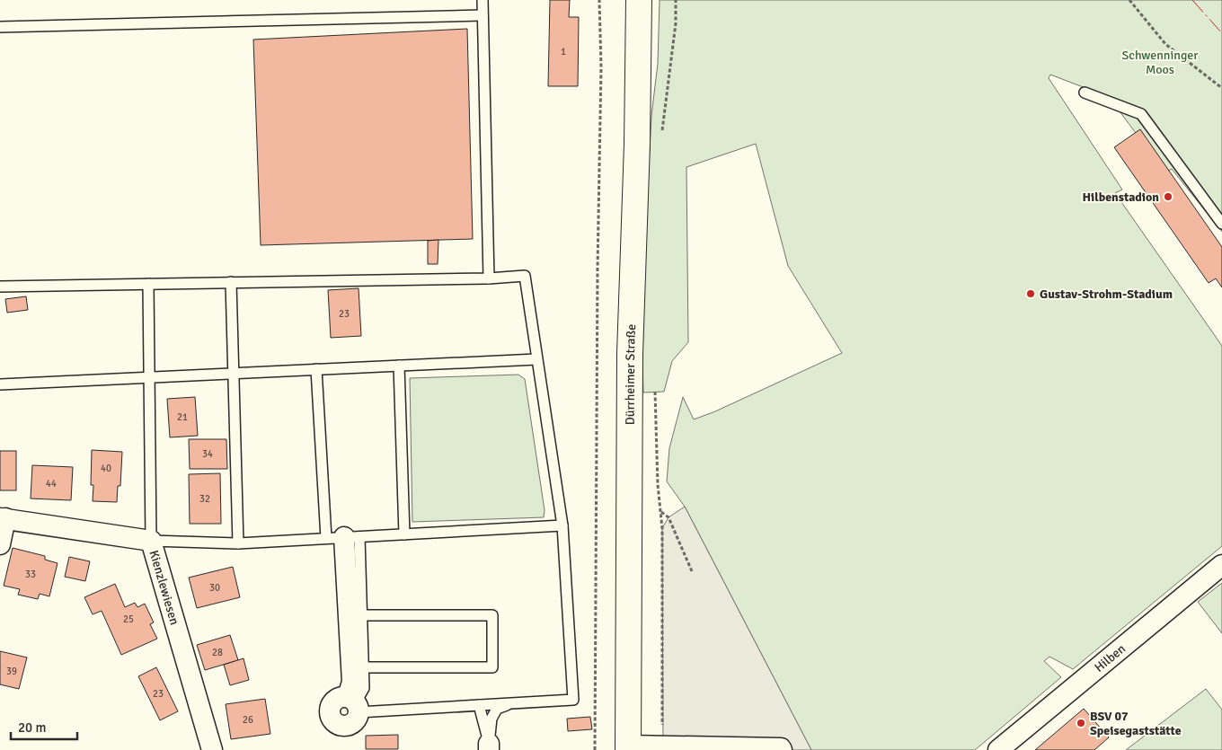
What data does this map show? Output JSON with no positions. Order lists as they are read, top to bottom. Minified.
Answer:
{"streets":{"main road":["Dürrheimer Straße"],"street":["Kienzlewiesen","Hilben"]},"parks":["Schwenninger Moos"],"places":["Hilbenstadion","Gustav-Strohm-Stadium","BSV 07 Speisegaststätte"],"house_numbers":["1","23","21","34","40","44","32","33","30","25","28","39","23","26"],"scale_bar":"20 m"}
